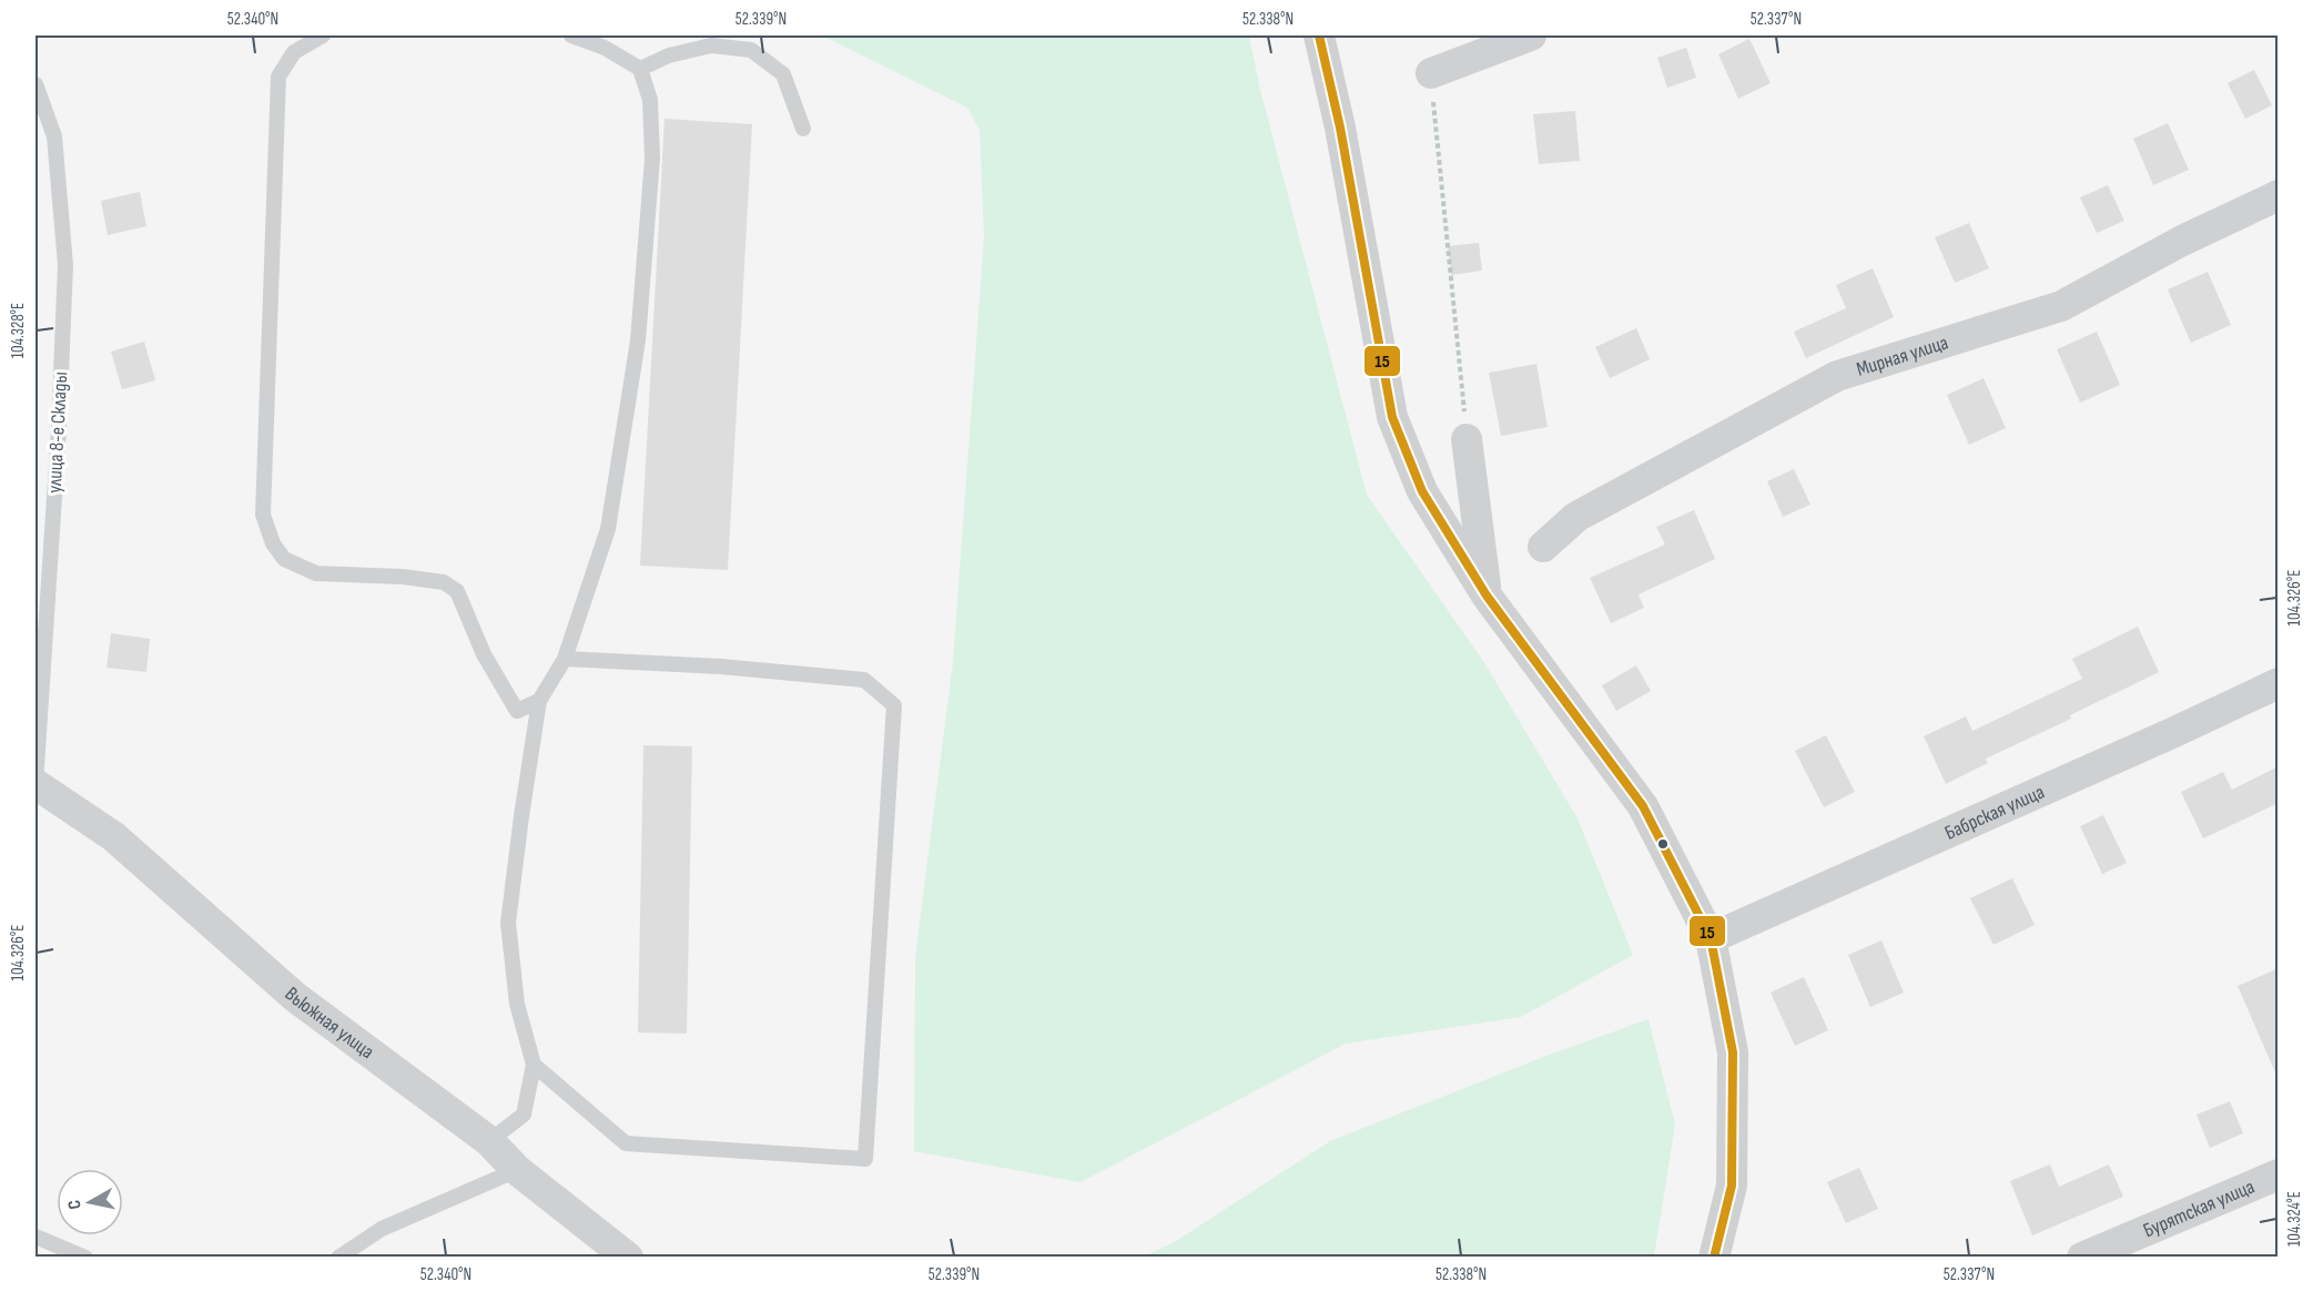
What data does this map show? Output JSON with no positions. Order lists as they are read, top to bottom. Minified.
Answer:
{"streets":{"street":["Мирная улица","Бабрская улица","Вьюжная улица","Бурятская улица"],"lane":["улица 8-е Склады"]},"crossings":[["улица 8-е Склады","Вьюжная улица"]],"lines":["transit line 15"],"north":"left","coordinates":["52.340°N","52.339°N","52.338°N","52.337°N","104.328°E","104.326°E","104.324°E"]}
